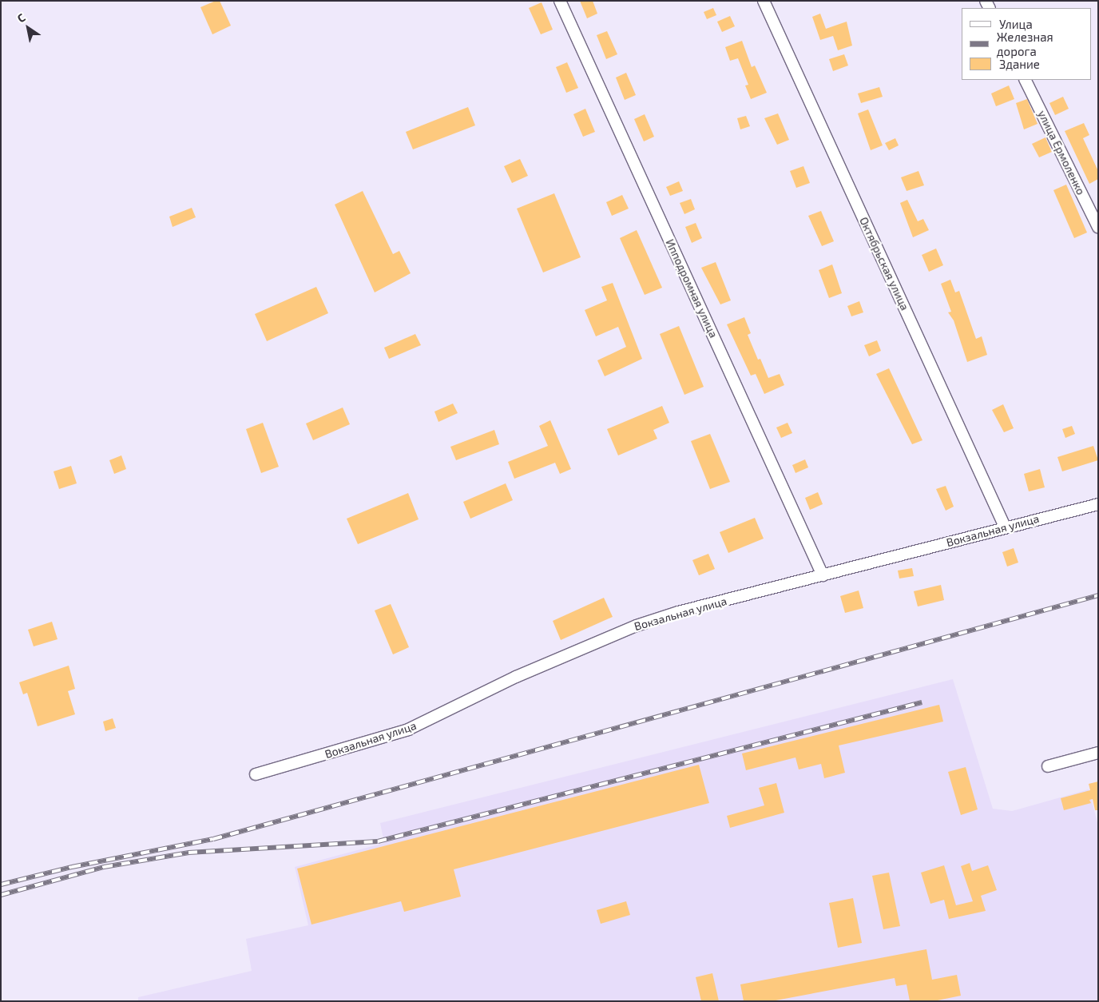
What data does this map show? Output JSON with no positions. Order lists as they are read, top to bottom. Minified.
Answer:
{"streets":{"street":["улица Ермоленко","Октябрьская улица","Ипподромная улица","Вокзальная улица"]},"crossings":[["Октябрьская улица","Вокзальная улица"],["Ипподромная улица","Вокзальная улица"]],"legend":["Улица","Железная дорога","Здание"],"north":"top left"}
